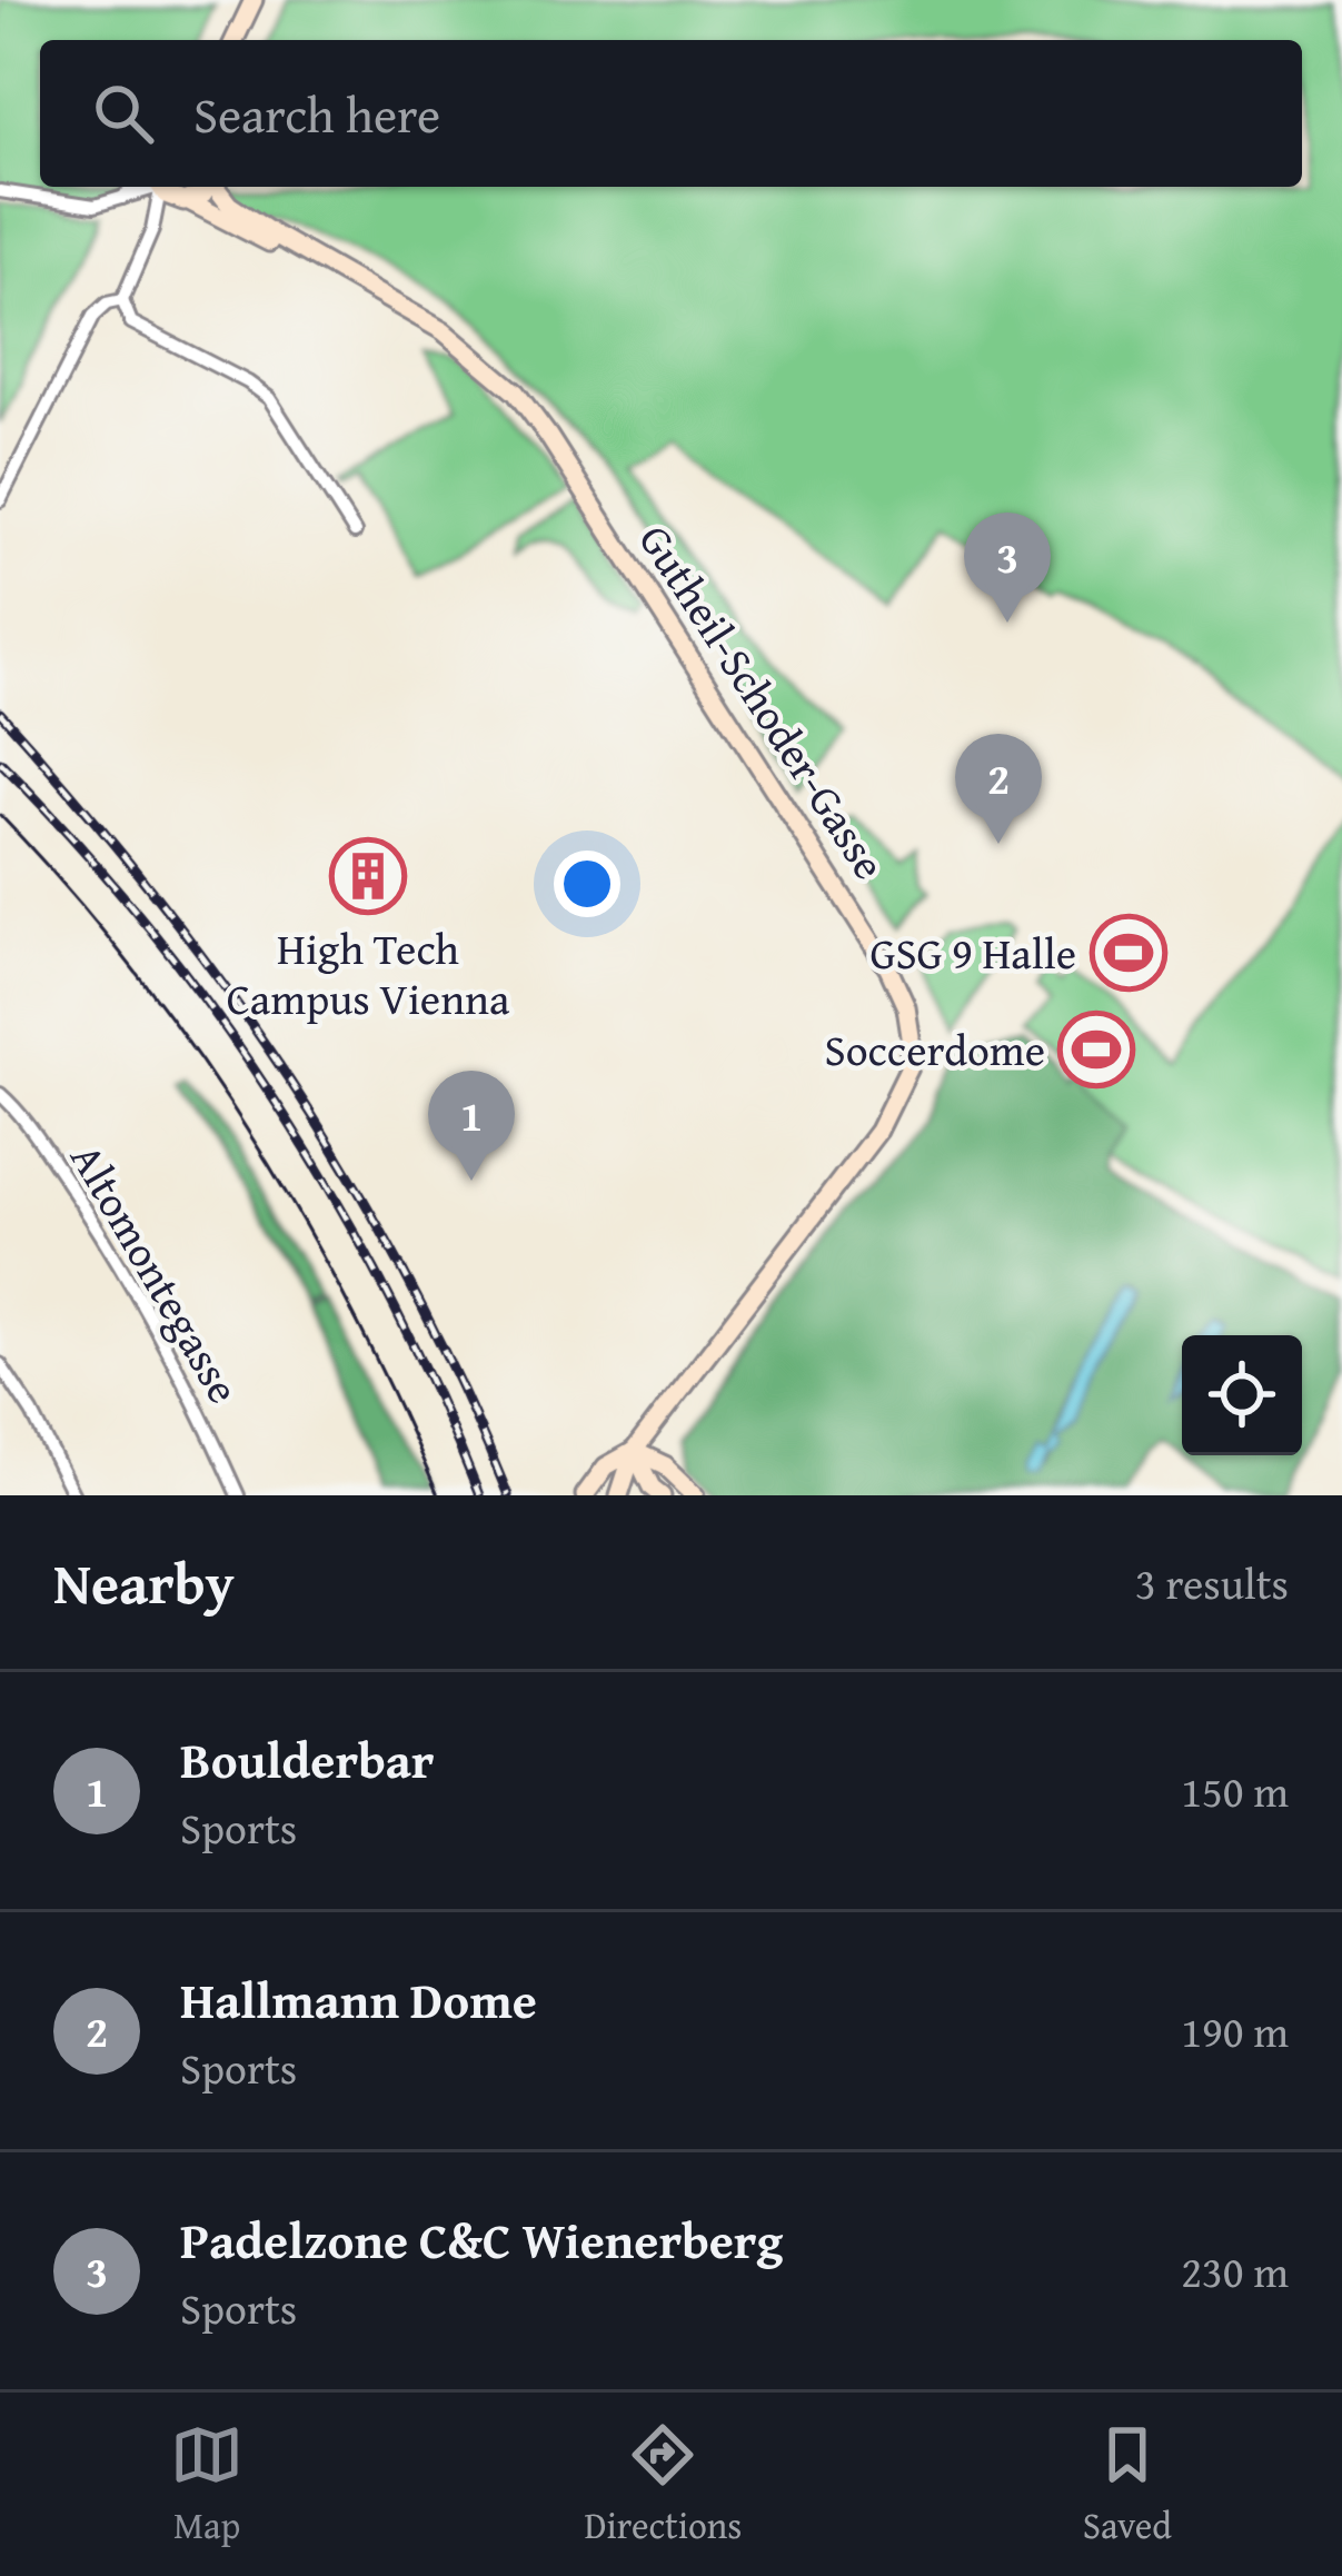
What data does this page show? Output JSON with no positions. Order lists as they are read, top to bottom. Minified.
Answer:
{"streets":{"street":["Gutheil-Schoder-Gasse","Altomontegasse"]},"places":{"building":["High Tech Campus Vienna"],"sports":["GSG 9 Halle","Soccerdome"]},"page":{"search":"Search here","pins":["3","2","1"],"heading":["Nearby","3 results"],"list":[{"mark":"1","name":"Boulderbar","note":"Sports","value":"150 m"},{"mark":"2","name":"Hallmann Dome","note":"Sports","value":"190 m"},{"mark":"3","name":"Padelzone C&C Wienerberg","note":"Sports","value":"230 m"}],"nav":["Map","Directions","Saved"]}}
